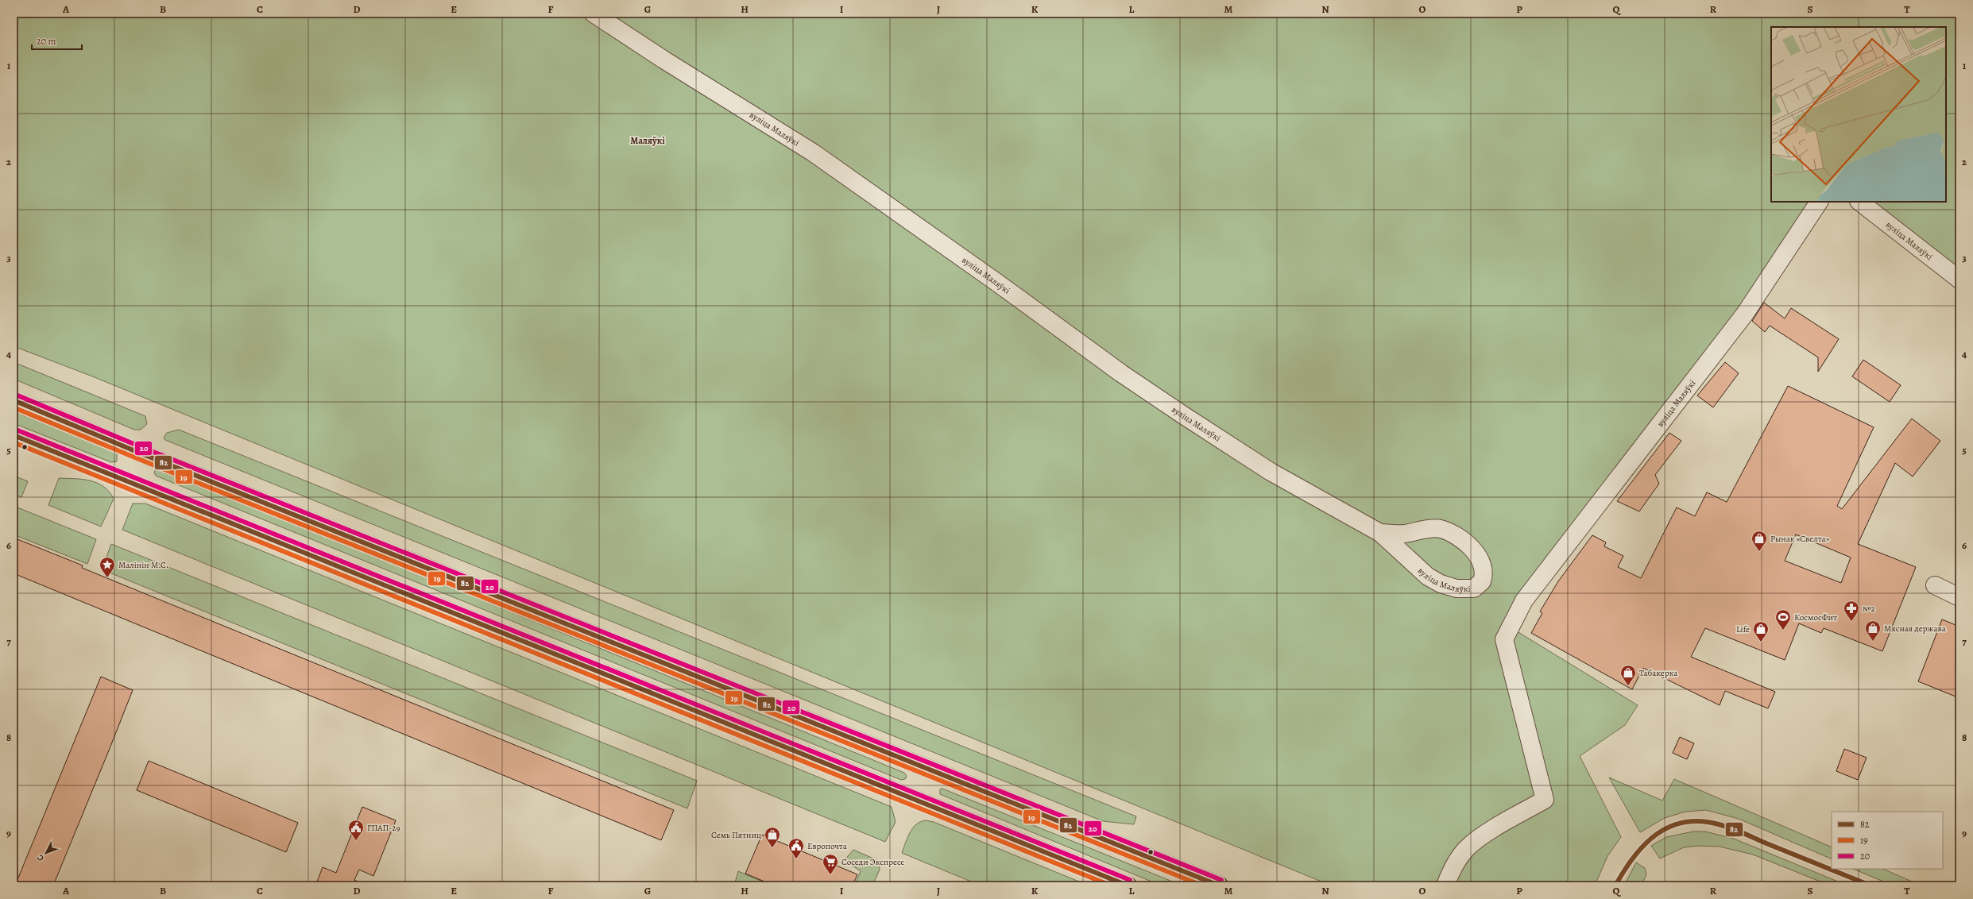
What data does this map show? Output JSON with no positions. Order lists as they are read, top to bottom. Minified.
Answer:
{"streets":{"street":["вуліца Маляўкі"]},"districts":["Маляўкі"],"places":{"shop":["Рынак «Свелта»","Мясная держава","Life","Табакерка","Семь Пятниц"],"place":["Малінін М.С."],"pharmacy":["№2"],"sports":["КосмосФит"],"public building":["ГПАП-29","Европочта"],"supermarket":["Соседи Экспресс"]},"lines":["transit line 20","transit line 82","transit line 19"],"legend":["82","19","20"],"scale_bar":"20 m","north":"bottom left","grid":{"columns":["A","B","C","D","E","F","G","H","I","J","K","L","M","N","O","P","Q","R","S","T"],"rows":["1","2","3","4","5","6","7","8","9"]}}
